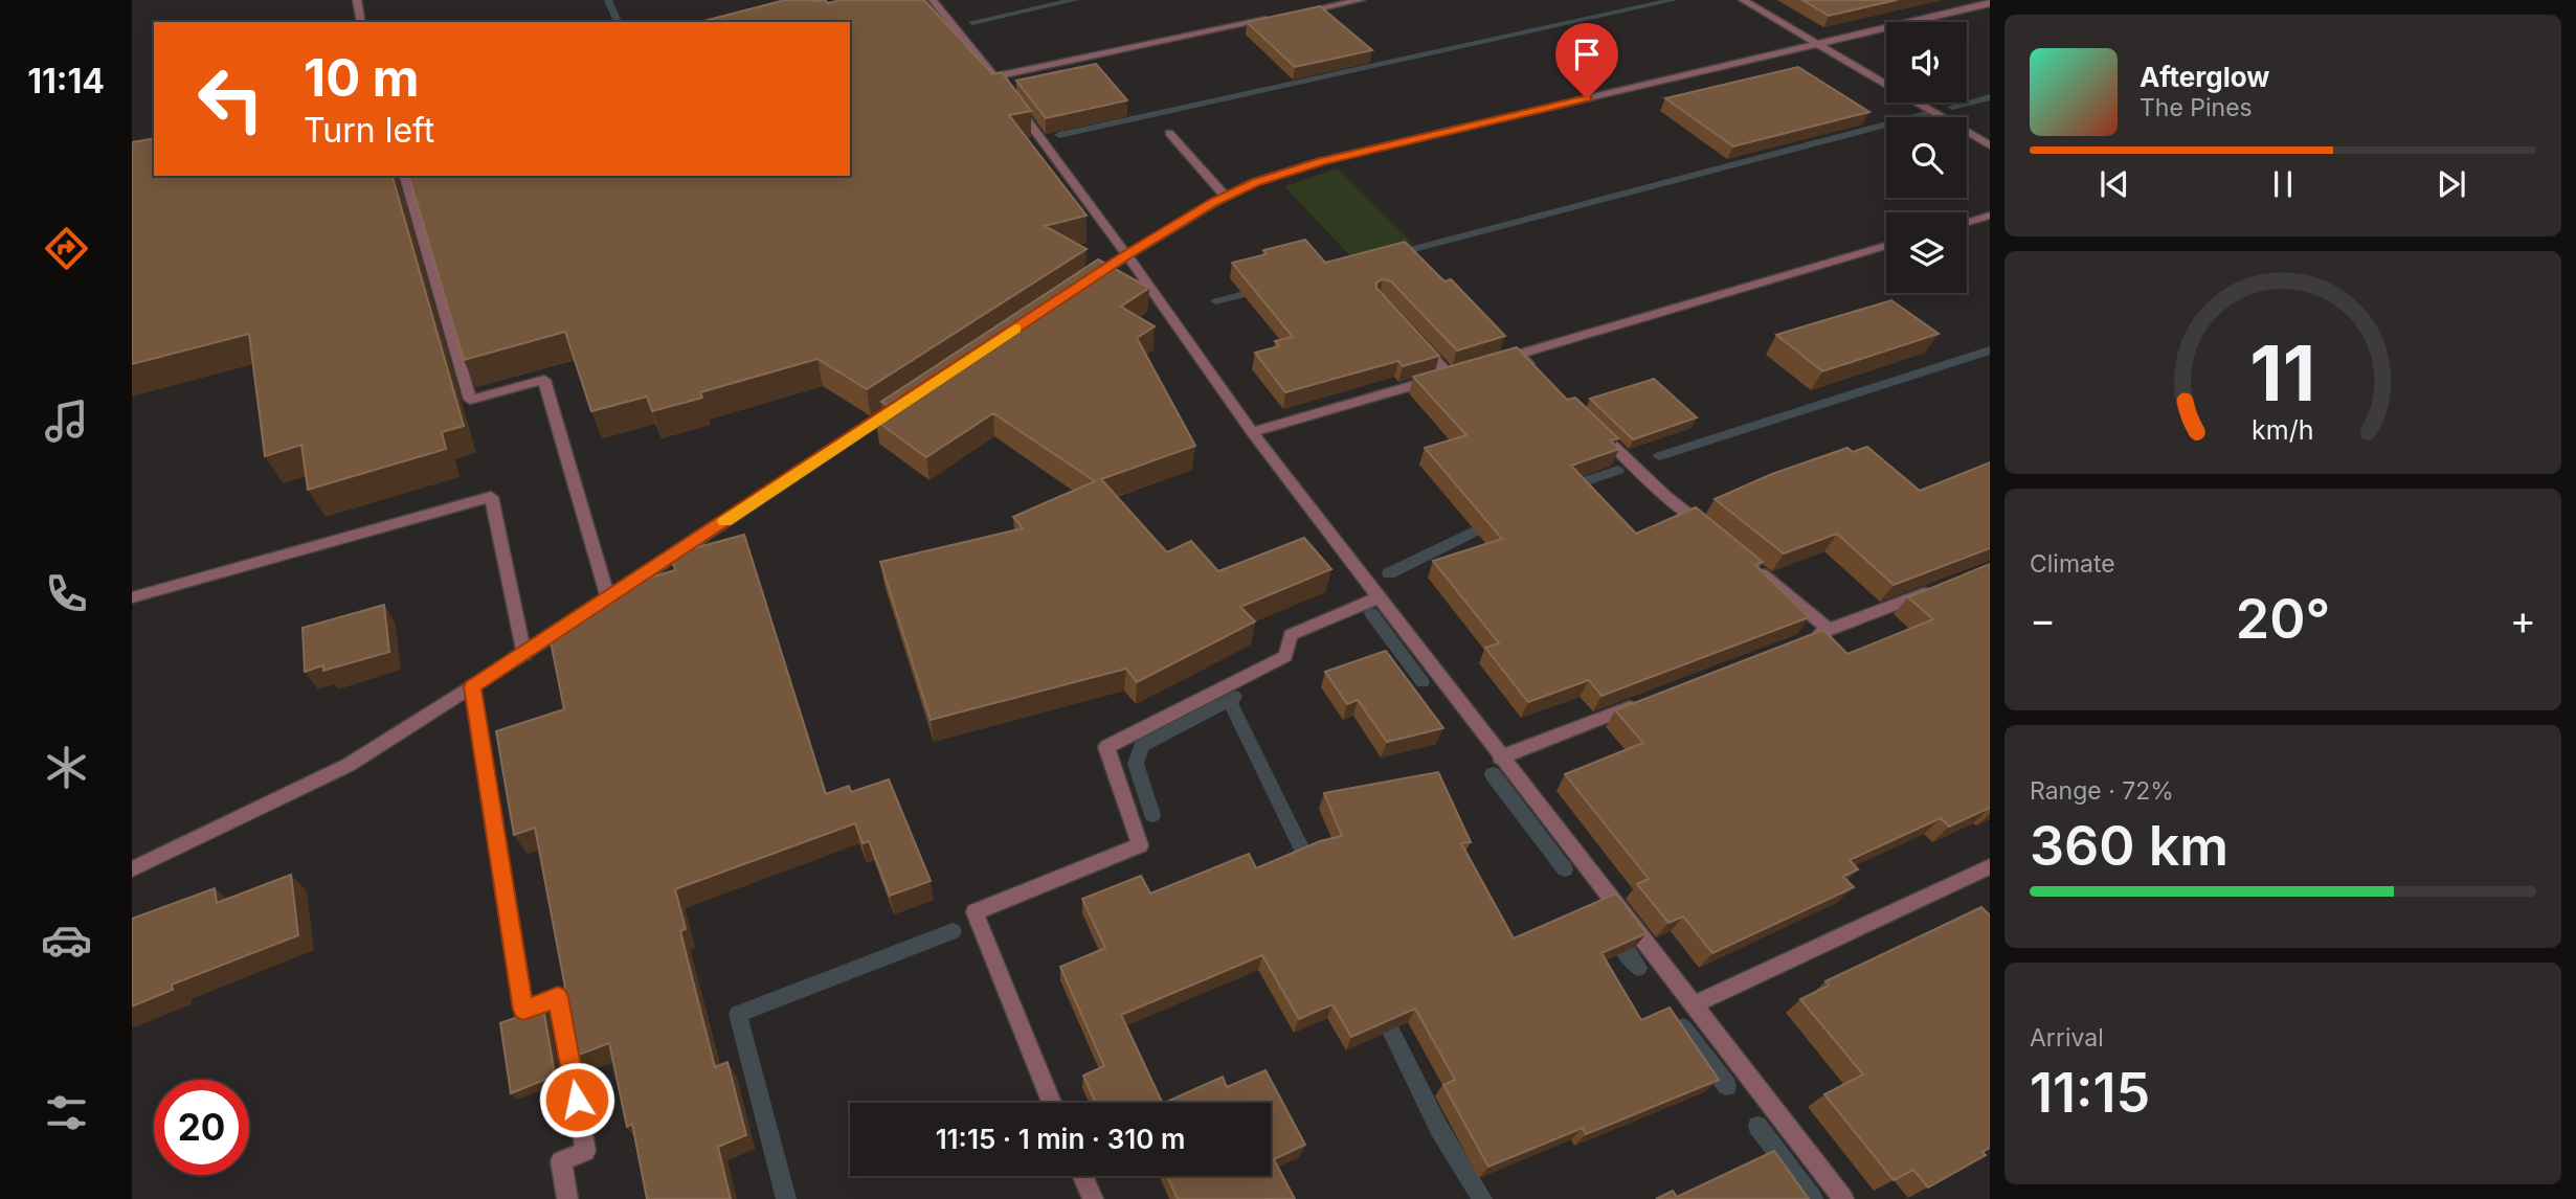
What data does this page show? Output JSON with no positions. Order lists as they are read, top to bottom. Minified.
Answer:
{"page":{"tabs":"11:14","turn":["10 m","Turn left"],"song":["Afterglow","The Pines"],"tile":["Climate",["Range · 72%","360 km"],["Arrival","11:15"]],"heat":["−","20°","+"],"limit":"20","trip":"11:15 · 1 min · 310 m","gauge":["11","km/h"]}}
